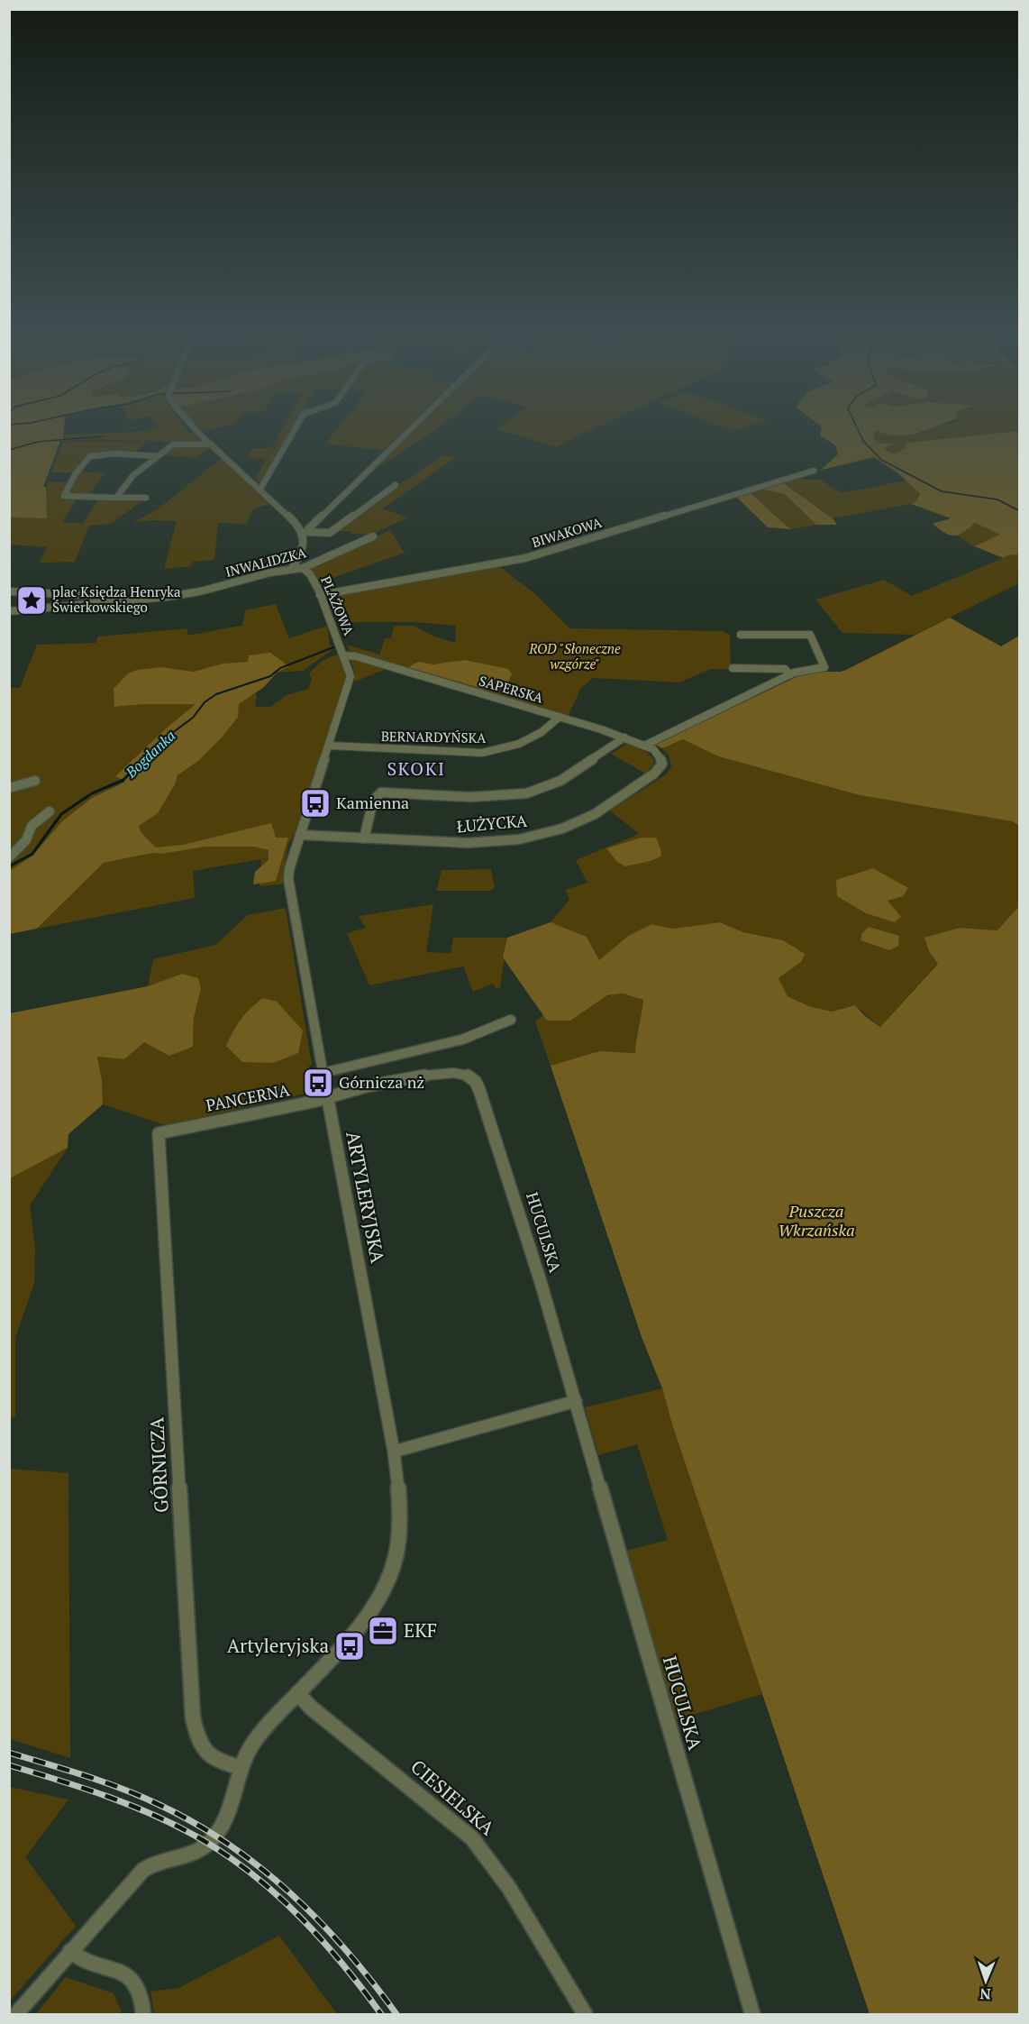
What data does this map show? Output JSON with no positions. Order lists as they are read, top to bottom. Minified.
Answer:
{"streets":{"street":["BIWAKOWA","INWALIDZKA","PLAŻOWA","SAPERSKA","BERNARDYŃSKA","ŁUŻYCKA","PANCERNA","ARTYLERYJSKA","HUCULSKA","GÓRNICZA","CIESIELSKA"]},"crossings":[["BIWAKOWA","PLAŻOWA"],["INWALIDZKA","PLAŻOWA"],["PLAŻOWA","SAPERSKA"],["SAPERSKA","BERNARDYŃSKA"],["SAPERSKA","ŁUŻYCKA"],["PANCERNA","ARTYLERYJSKA"],["PANCERNA","HUCULSKA"],["PANCERNA","GÓRNICZA"],["ARTYLERYJSKA","GÓRNICZA"],["ARTYLERYJSKA","CIESIELSKA"]],"districts":["SKOKI"],"water":["Bogdanka"],"parks":["ROD \"Słoneczne wzgórze\"","Puszcza Wkrzańska"],"places":{"place":["plac Księdza Henryka Świerkowskiego"],"bus stop":["Kamienna","Górnicza nż","Artyleryjska"],"office":["EKF"]},"north":"bottom"}
